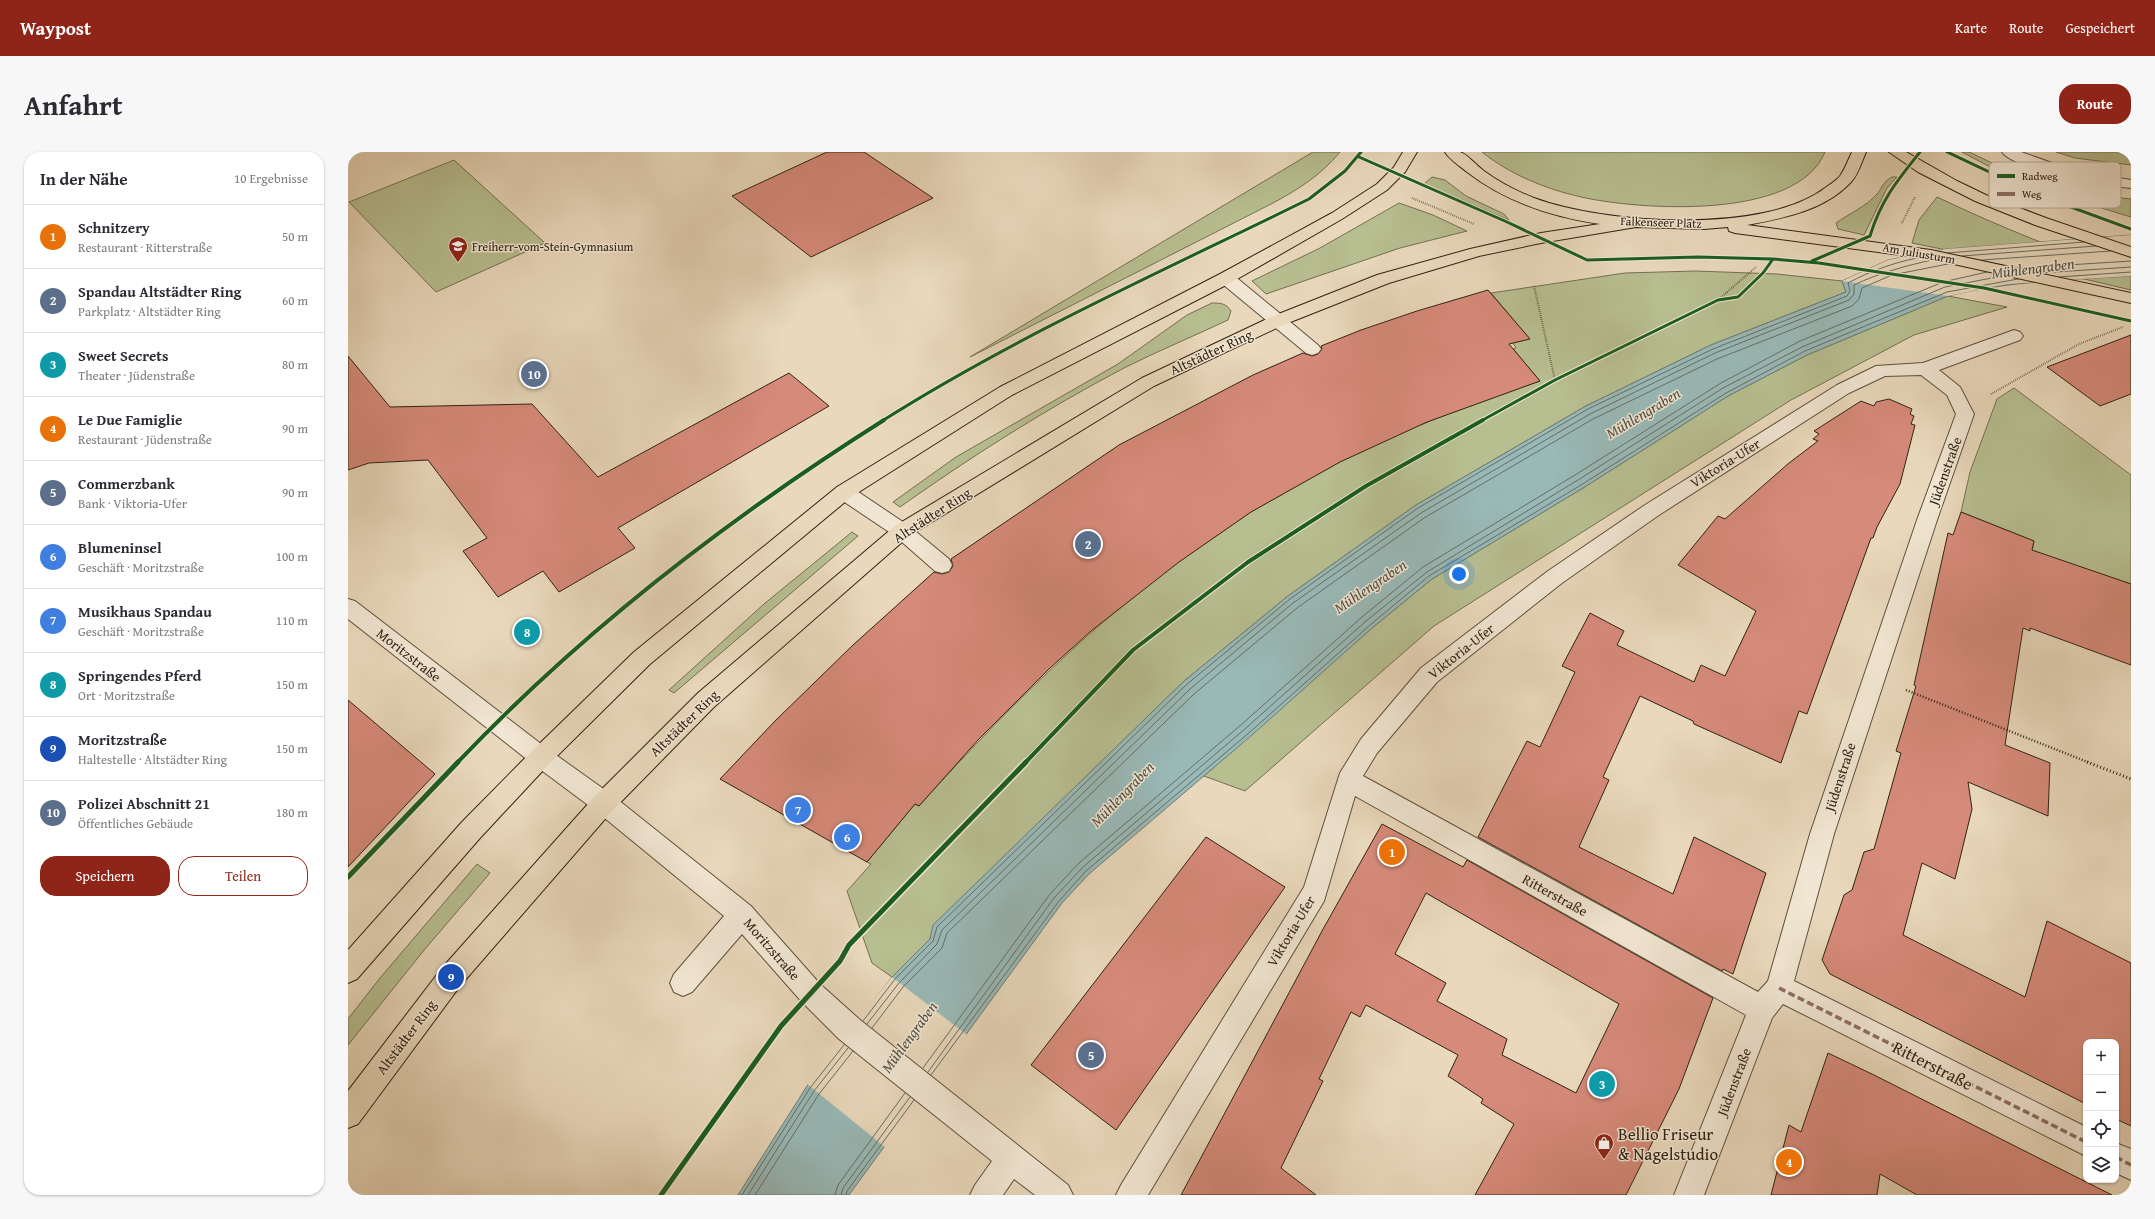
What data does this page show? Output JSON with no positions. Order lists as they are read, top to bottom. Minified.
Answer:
{"streets":{"main road":["Falkenseer Platz","Am Juliusturm","Altstädter Ring"],"street":["Viktoria-Ufer","Jüdenstraße","Moritzstraße","Ritterstraße"]},"crossings":[["Falkenseer Platz","Am Juliusturm"],["Falkenseer Platz","Altstädter Ring"],["Altstädter Ring","Moritzstraße"],["Viktoria-Ufer","Ritterstraße"],["Jüdenstraße","Ritterstraße"]],"water":["Mühlengraben"],"places":{"school or university":["Freiherr-vom-Stein-Gymnasium"],"shop":["Bellio Friseur & Nagelstudio"]},"legend":["Radweg","Weg"],"page":{"header":"Waypost","nav":["Karte","Route","Gespeichert"],"title":"Anfahrt","buttons":["Route",["Speichern","Teilen"]],"heading":["In der Nähe","10 Ergebnisse"],"list":[{"mark":"1","name":"Schnitzery","note":"Restaurant · Ritterstraße","value":"50 m"},{"mark":"2","name":"Spandau Altstädter Ring","note":"Parkplatz · Altstädter Ring","value":"60 m"},{"mark":"3","name":"Sweet Secrets","note":"Theater · Jüdenstraße","value":"80 m"},{"mark":"4","name":"Le Due Famiglie","note":"Restaurant · Jüdenstraße","value":"90 m"},{"mark":"5","name":"Commerzbank","note":"Bank · Viktoria-Ufer","value":"90 m"},{"mark":"6","name":"Blumeninsel","note":"Geschäft · Moritzstraße","value":"100 m"},{"mark":"7","name":"Musikhaus Spandau","note":"Geschäft · Moritzstraße","value":"110 m"},{"mark":"8","name":"Springendes Pferd","note":"Ort · Moritzstraße","value":"150 m"},{"mark":"9","name":"Moritzstraße","note":"Haltestelle · Altstädter Ring","value":"150 m"},{"mark":"10","name":"Polizei Abschnitt 21","note":"Öffentliches Gebäude","value":"180 m"}],"pins":["10","2","8","7","6","1","9","5","3","4"],"map_buttons":["+","−"]}}
